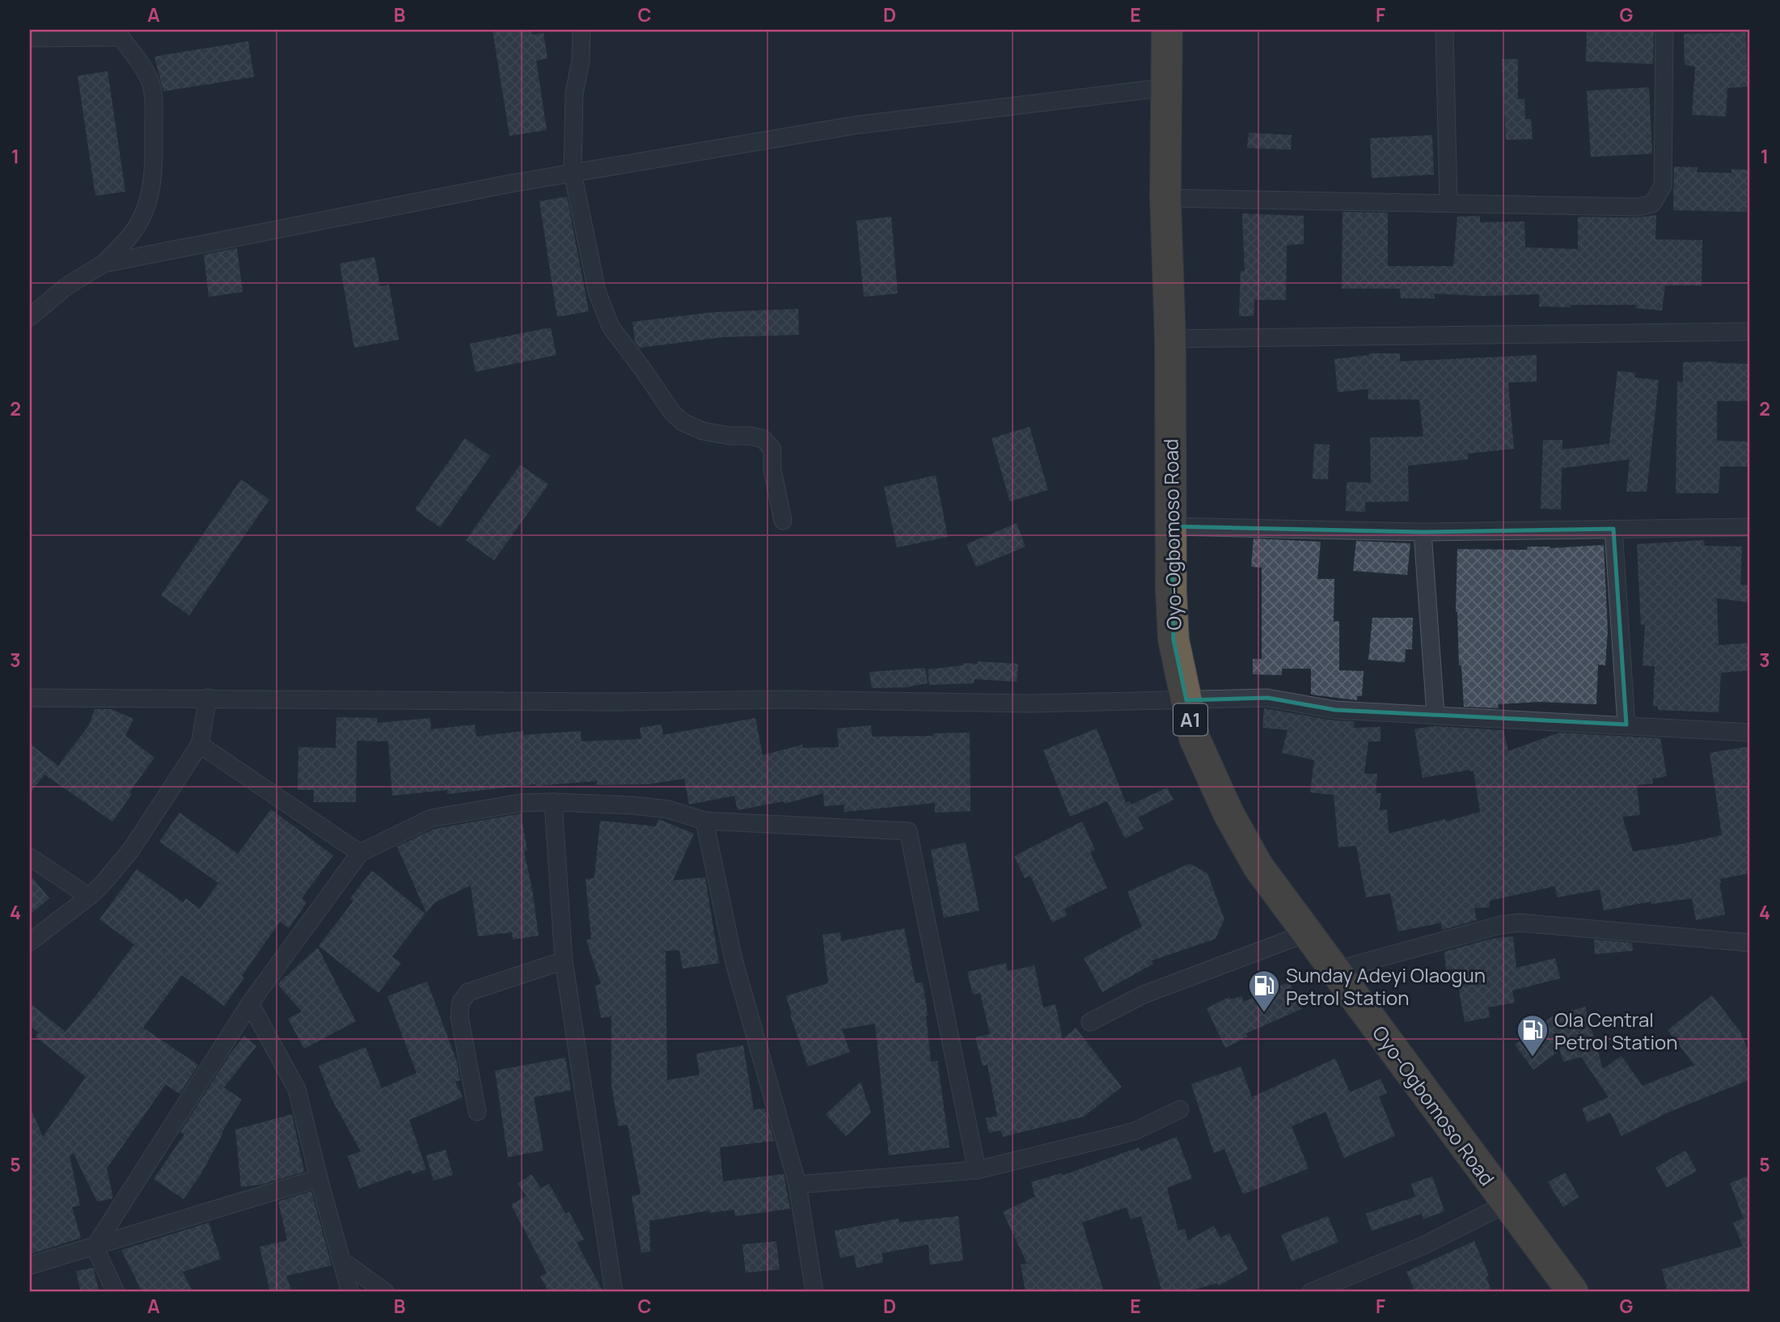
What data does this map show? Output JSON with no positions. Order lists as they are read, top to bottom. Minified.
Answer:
{"streets":{"highway":["Oyo-Ogbomoso Road","A1"]},"places":{"fuel station":["Sunday Adeyi Olaogun Petrol Station","Ola Central Petrol Station"]},"grid":{"columns":["A","B","C","D","E","F","G"],"rows":["1","2","3","4","5"]}}
